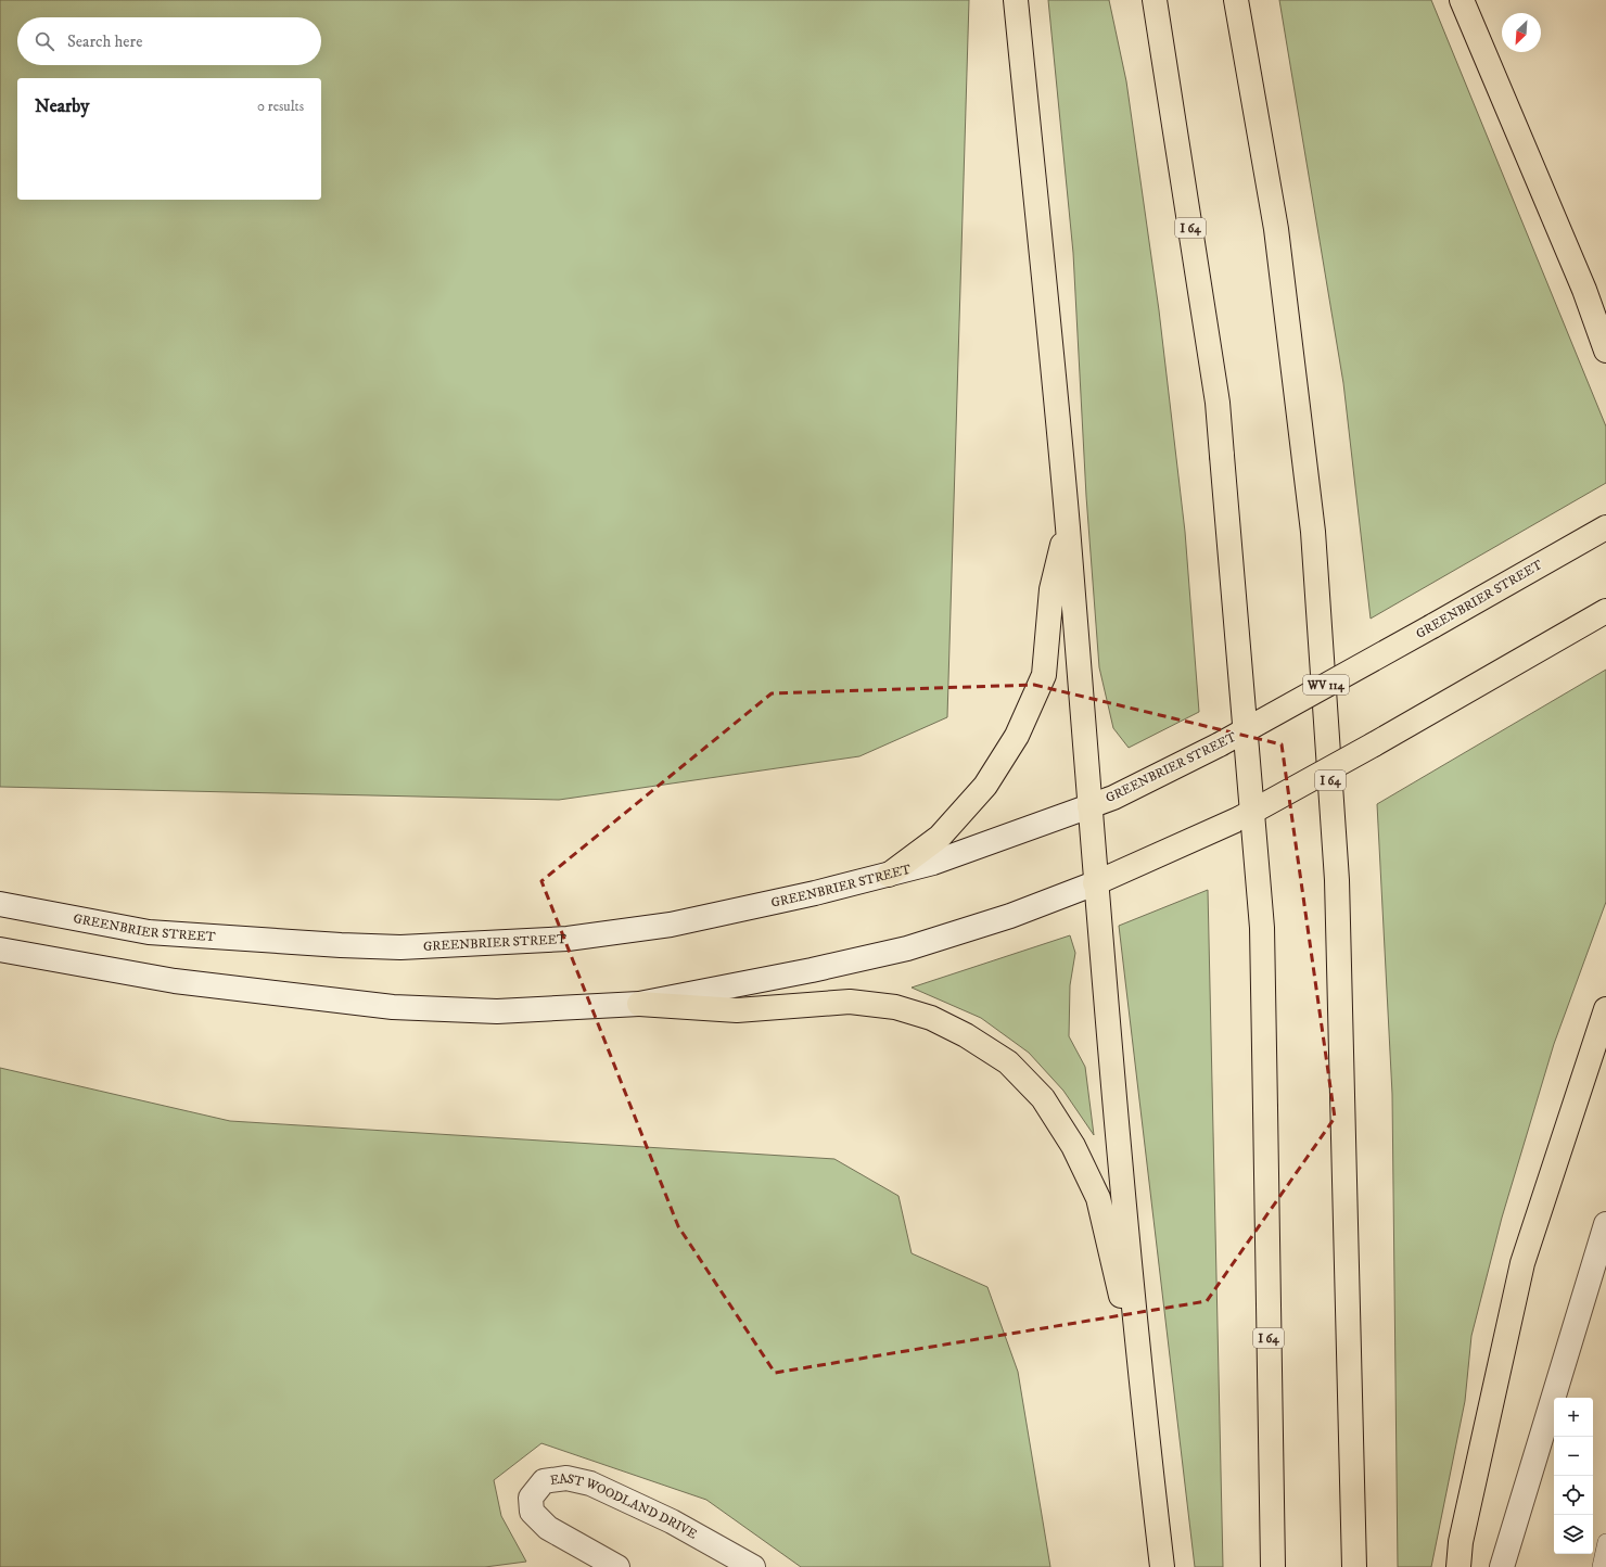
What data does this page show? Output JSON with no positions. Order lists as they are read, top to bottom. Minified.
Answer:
{"streets":{"main road":["I 64","GREENBRIER STREET","WV 114","EAST WOODLAND DRIVE"]},"north":"bottom left","page":{"search":"Search here","heading":["Nearby","0 results"],"map_buttons":["+","−"]}}
